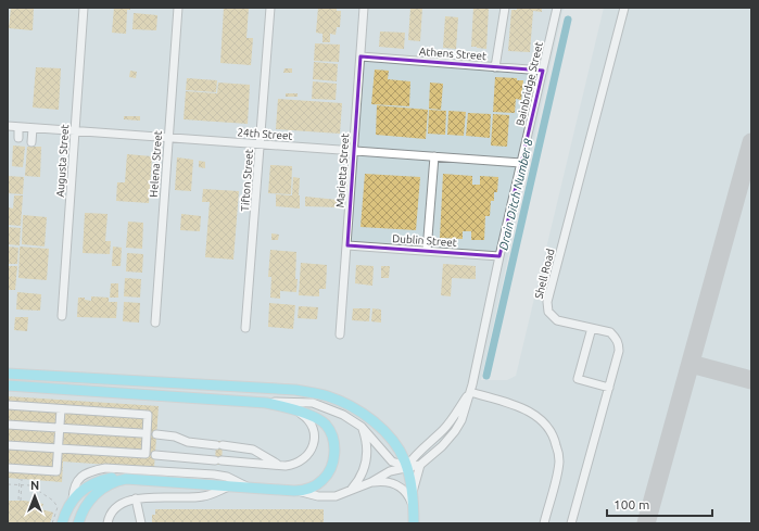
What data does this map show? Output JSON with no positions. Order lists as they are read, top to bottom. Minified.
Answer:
{"streets":{"street":["Athens Street","Bainbridge Street","24th Street","Augusta Street","Helena Street","Marietta Street","Tifton Street","Dublin Street","Shell Road"]},"crossings":[["Athens Street","Bainbridge Street"],["Athens Street","Marietta Street"],["Bainbridge Street","24th Street"],["Bainbridge Street","Dublin Street"],["24th Street","Augusta Street"],["24th Street","Helena Street"],["24th Street","Marietta Street"],["24th Street","Tifton Street"],["Marietta Street","Dublin Street"]],"water":["Drain Ditch Number 8"],"scale_bar":"100 m","north":"top"}
